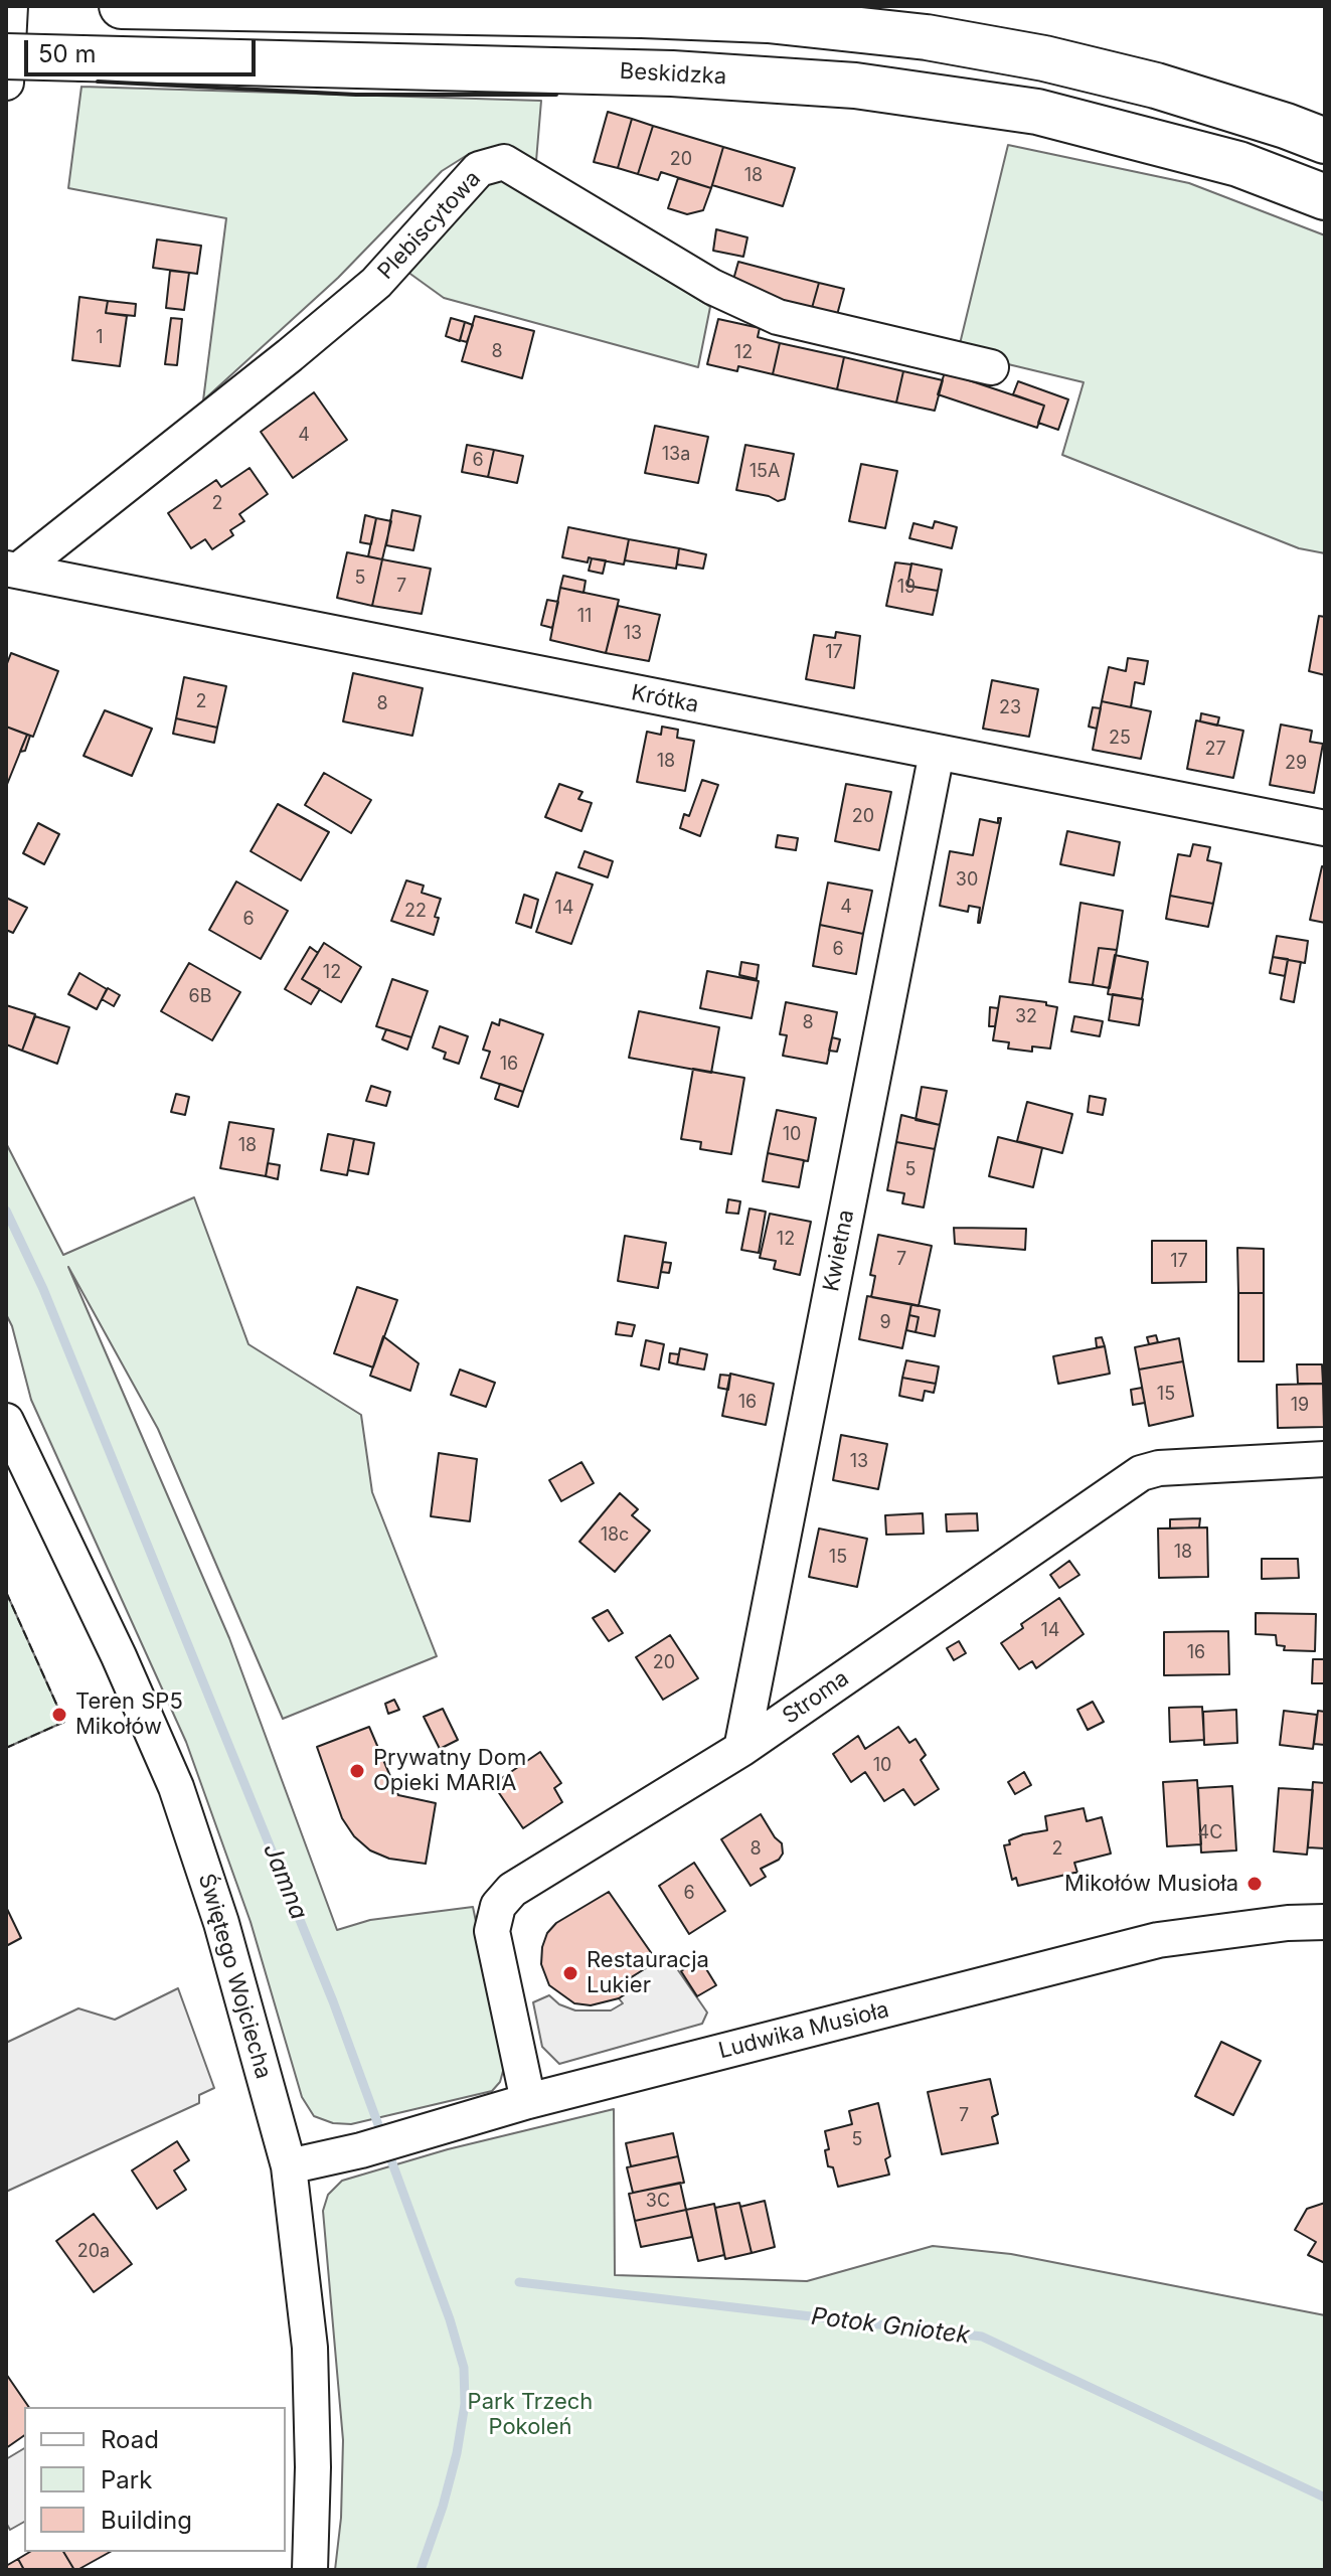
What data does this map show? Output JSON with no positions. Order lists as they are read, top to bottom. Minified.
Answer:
{"streets":{"main road":["Beskidzka"],"street":["Plebiscytowa","Krótka","Kwietna","Stroma","Świętego Wojciecha","Ludwika Musioła"]},"crossings":[["Plebiscytowa","Krótka"],["Krótka","Kwietna"],["Kwietna","Stroma"],["Stroma","Ludwika Musioła"],["Świętego Wojciecha","Ludwika Musioła"]],"water":["Jamna","Potok Gniotek"],"parks":["Park Trzech Pokoleń"],"places":["Teren SP5 Mikołów","Prywatny Dom Opieki MARIA","Mikołów Musioła","Restauracja Lukier"],"house_numbers":["20","18","1","8","12","4","13a","6","15A","2","5","7","19","11","13","17","2","8","23","25","27","18","29","20","30","4","14","22","6","6","12","6B","32","8","16","10","18","5","12","7","17","9","15","16","19","13","18c","18","15","14","16","20","10","4C","8","2","6","7","5","3C","20a"],"legend":["Road","Park","Building"],"scale_bar":"50 m"}
